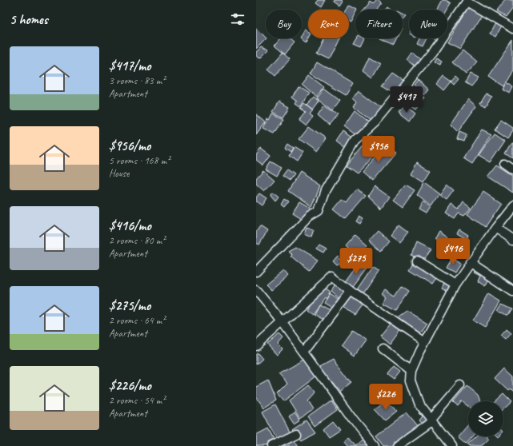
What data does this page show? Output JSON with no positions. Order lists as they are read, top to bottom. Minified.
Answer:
{"page":{"heading":"5 homes","chip":["Buy","Rent","Filters","New"],"list":[{"name":"$417/mo","note":"3 rooms · 83 m² · Apartment"},{"name":"$956/mo","note":"5 rooms · 168 m² · House"},{"name":"$416/mo","note":"2 rooms · 80 m² · Apartment"},{"name":"$275/mo","note":"2 rooms · 64 m² · Apartment"},{"name":"$226/mo","note":"2 rooms · 54 m² · Apartment"}],"price":["$417","$956","$416","$275","$226"]}}
